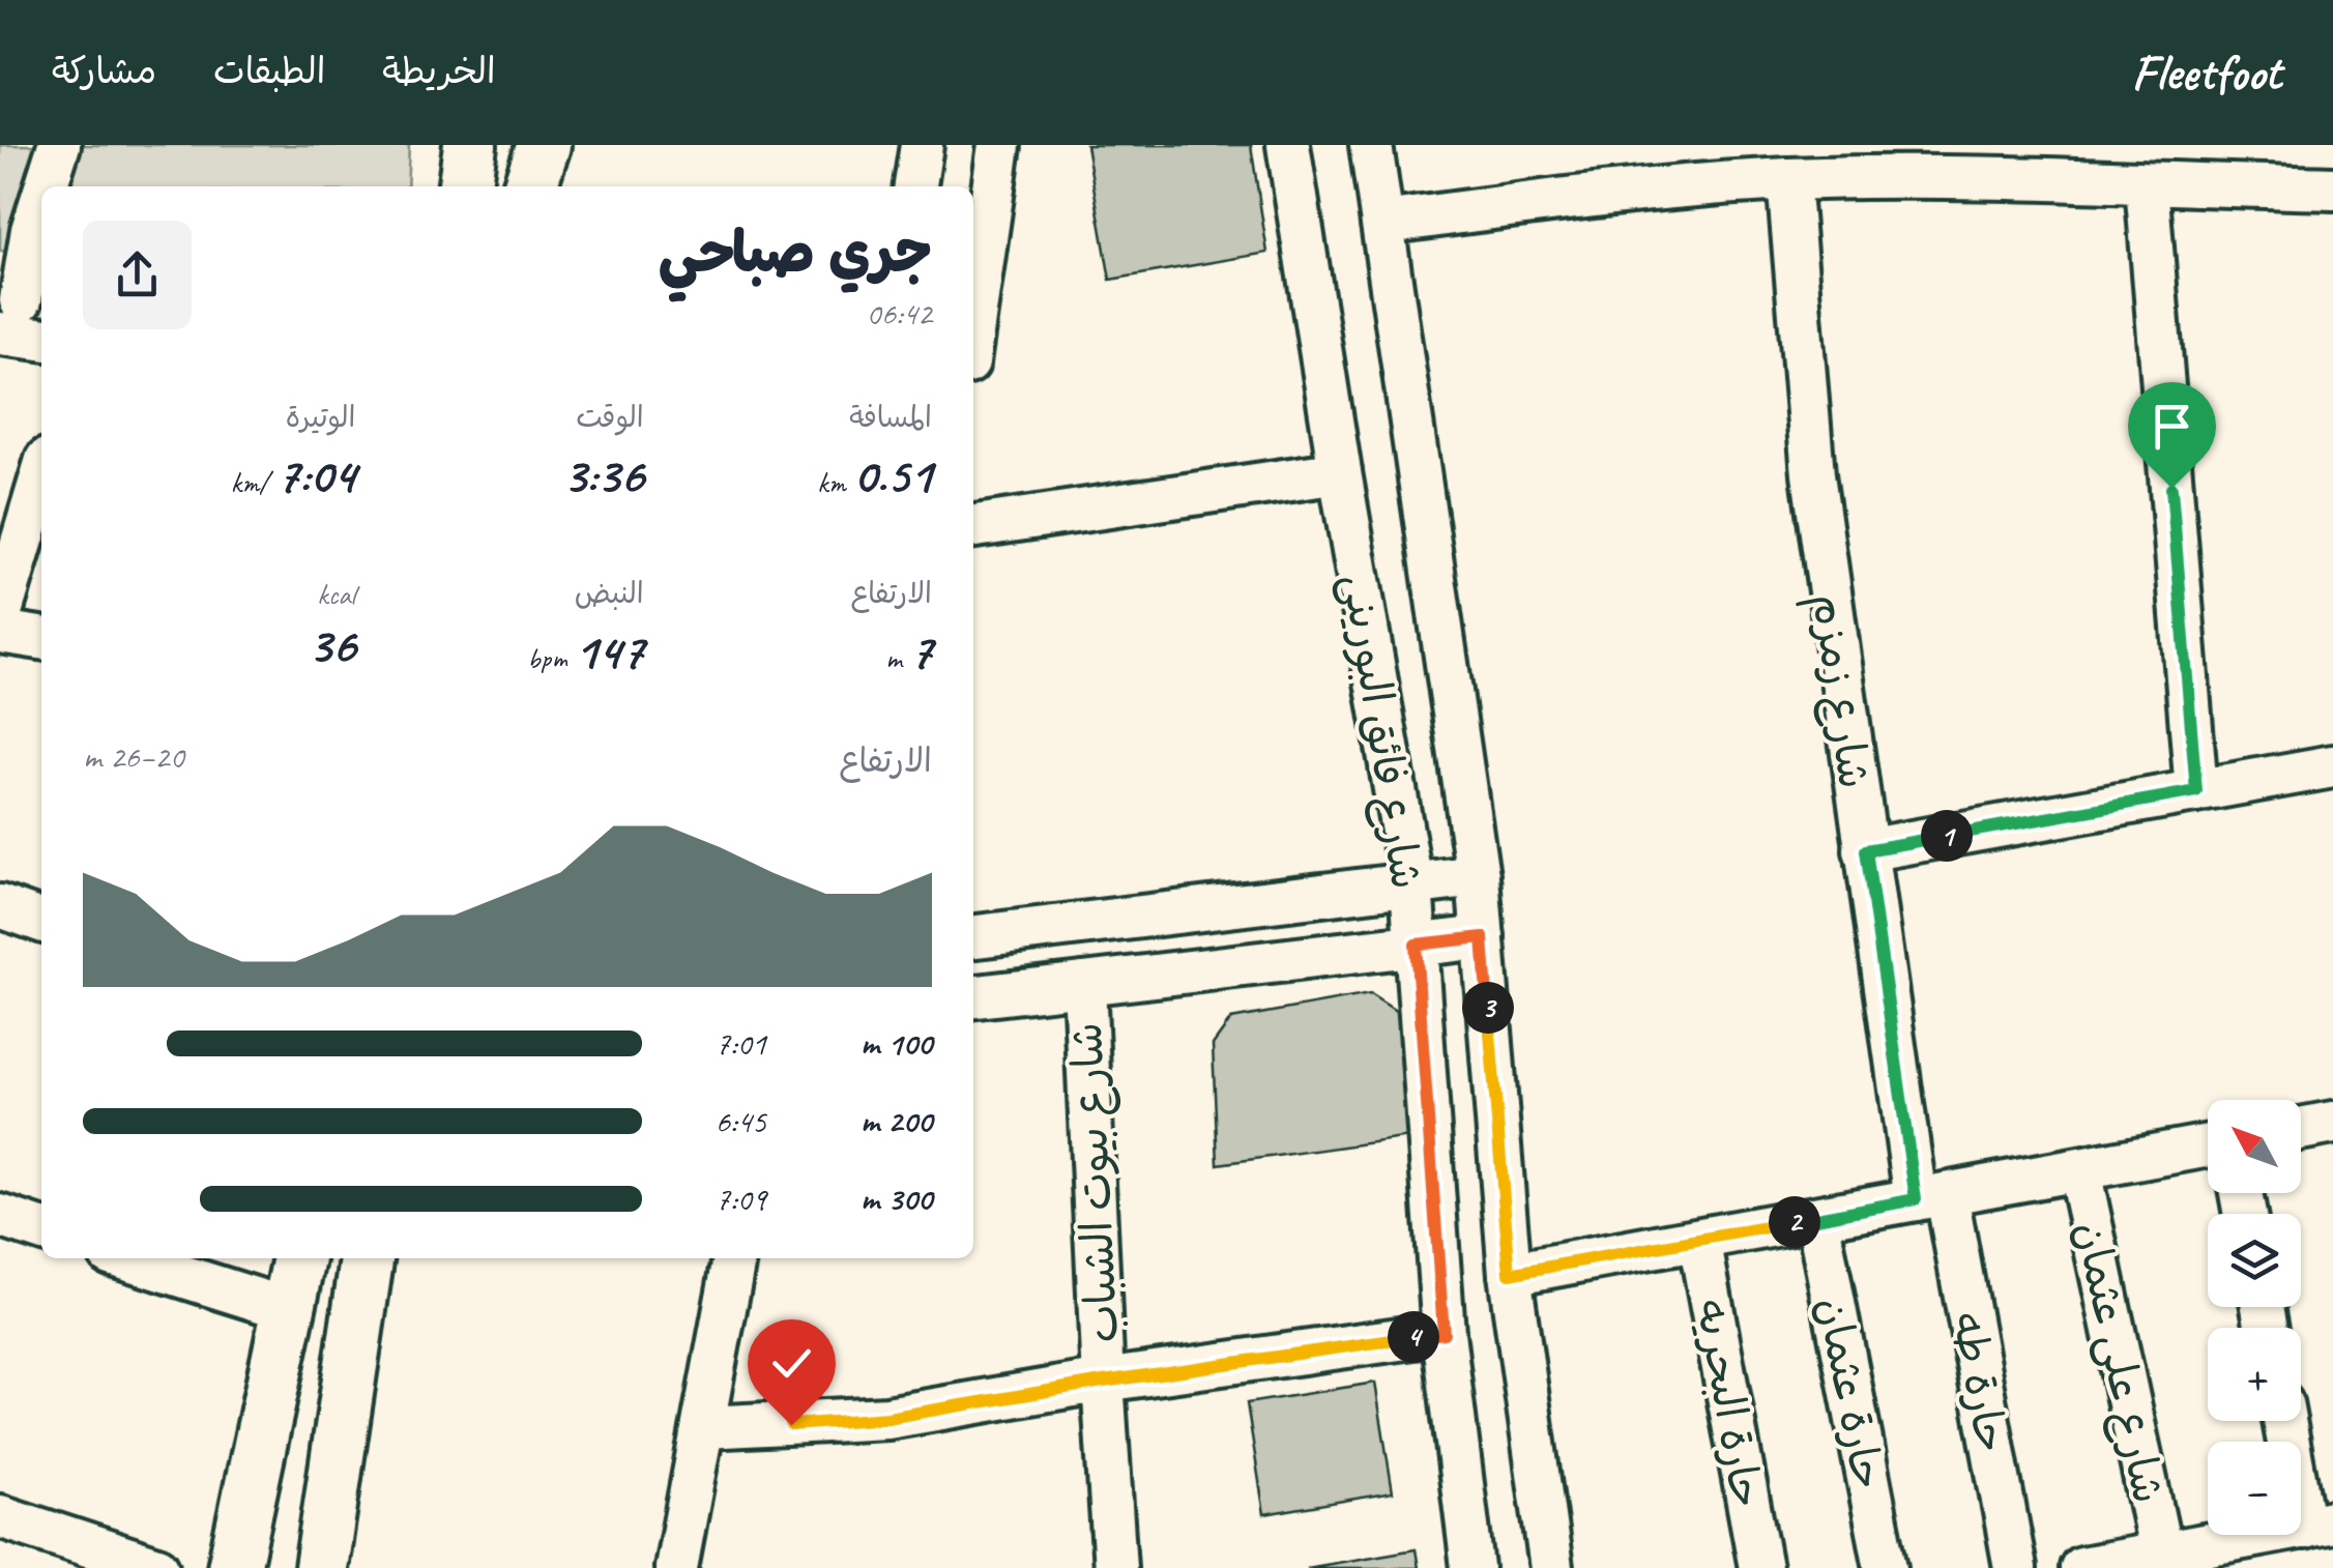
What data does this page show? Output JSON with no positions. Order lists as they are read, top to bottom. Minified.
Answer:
{"streets":{"street":["شارع زمزم","شارع فائق البورينى","شارع بيوت الشباب","شارع على عثمان","حارة طه","حارة عثمان","حارة البحريه"]},"crossings":[["شارع زمزم","حارة طه"]],"north":"top left","page":{"header":"Fleetfoot","nav":["الخريطة","الطبقات","مشاركة"],"heading":["جري صباحي","06:42"],"stats":[["المسافة","0.51 km"],["الوقت","3:36"],["الوتيرة","7:04 /km"],["الارتفاع","7 m"],["النبض","147 bpm"],["kcal","36"]],"chart":["الارتفاع","20–26 m"],"pins":["1","3","2","4"],"list":[{"name":"100 m","note":"7:01"},{"name":"200 m","note":"6:45"},{"name":"300 m","note":"7:09"}],"map_buttons":["+","−"]}}
